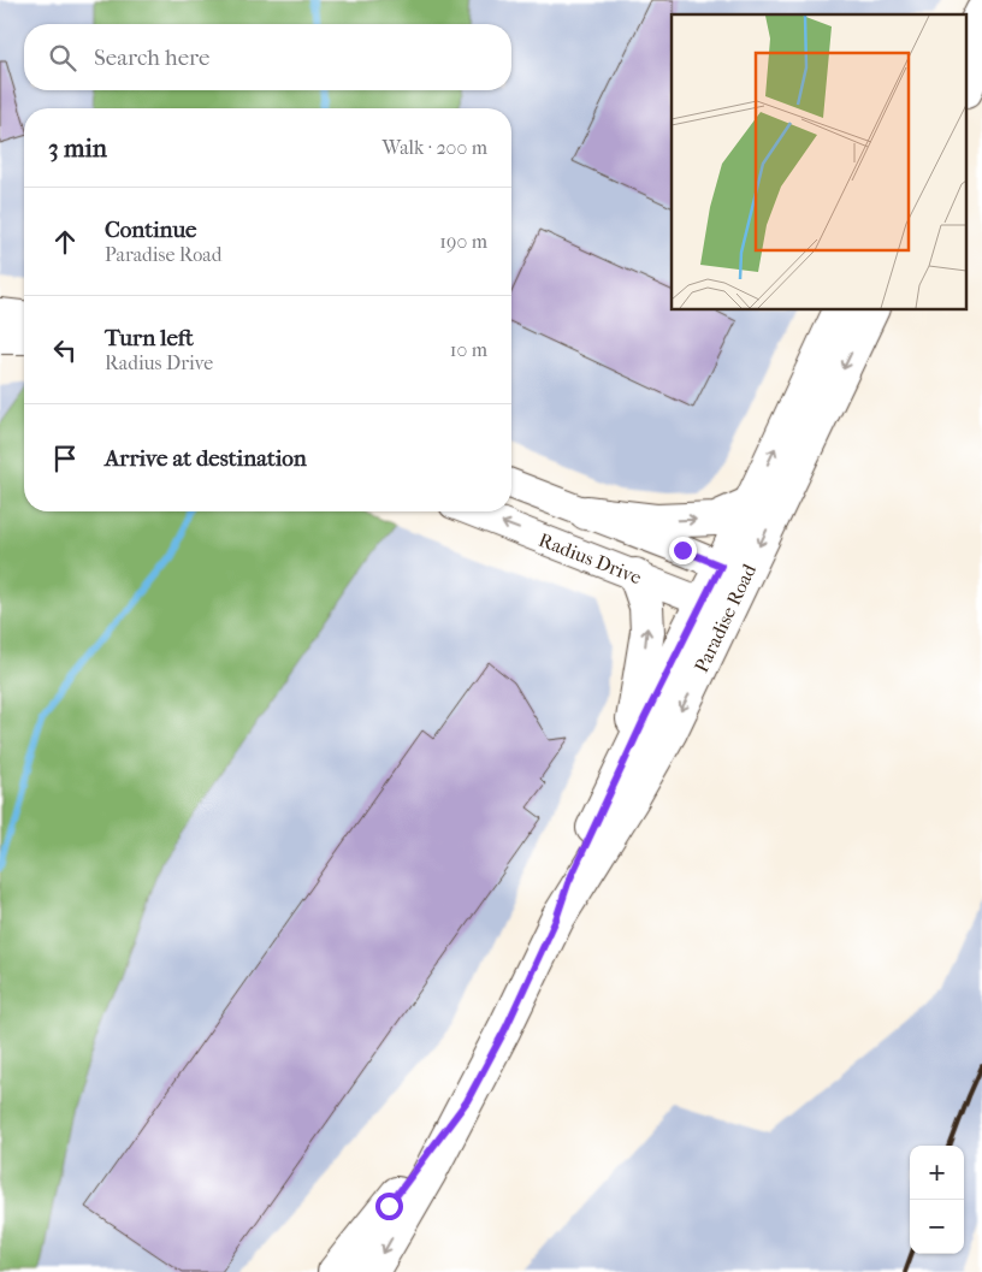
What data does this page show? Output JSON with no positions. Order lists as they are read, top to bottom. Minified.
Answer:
{"streets":{"street":["Radius Drive","Paradise Road"]},"crossings":[["Radius Drive","Paradise Road"]],"page":{"search":"Search here","heading":["3 min","Walk · 200 m"],"list":[["Continue","Paradise Road","190 m"],["Turn left","Radius Drive","10 m"],"Arrive at destination"],"map_buttons":["+","−"]}}
